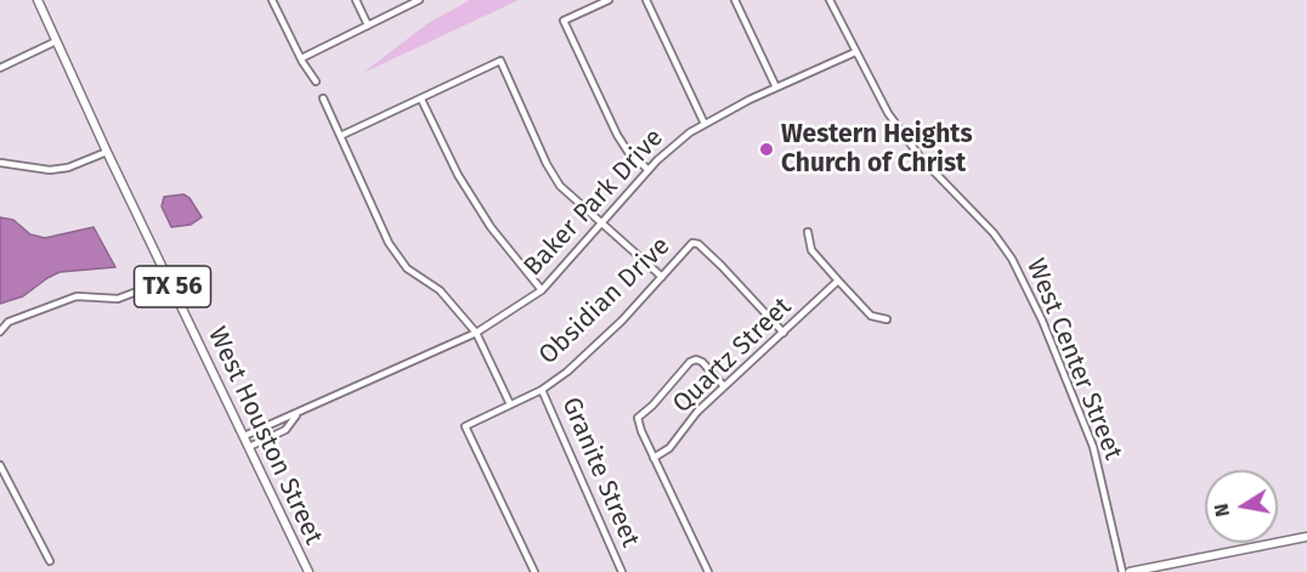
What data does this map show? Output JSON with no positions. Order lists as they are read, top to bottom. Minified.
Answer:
{"streets":{"main road":["TX 56","West Houston Street"],"street":["Baker Park Drive","Obsidian Drive","Quartz Street","West Center Street","Granite Street"]},"crossings":[["Baker Park Drive","West Center Street"],["Baker Park Drive","West Houston Street"],["Obsidian Drive","Quartz Street"],["Obsidian Drive","Granite Street"]],"places":["Western Heights Church of Christ"],"north":"left"}
